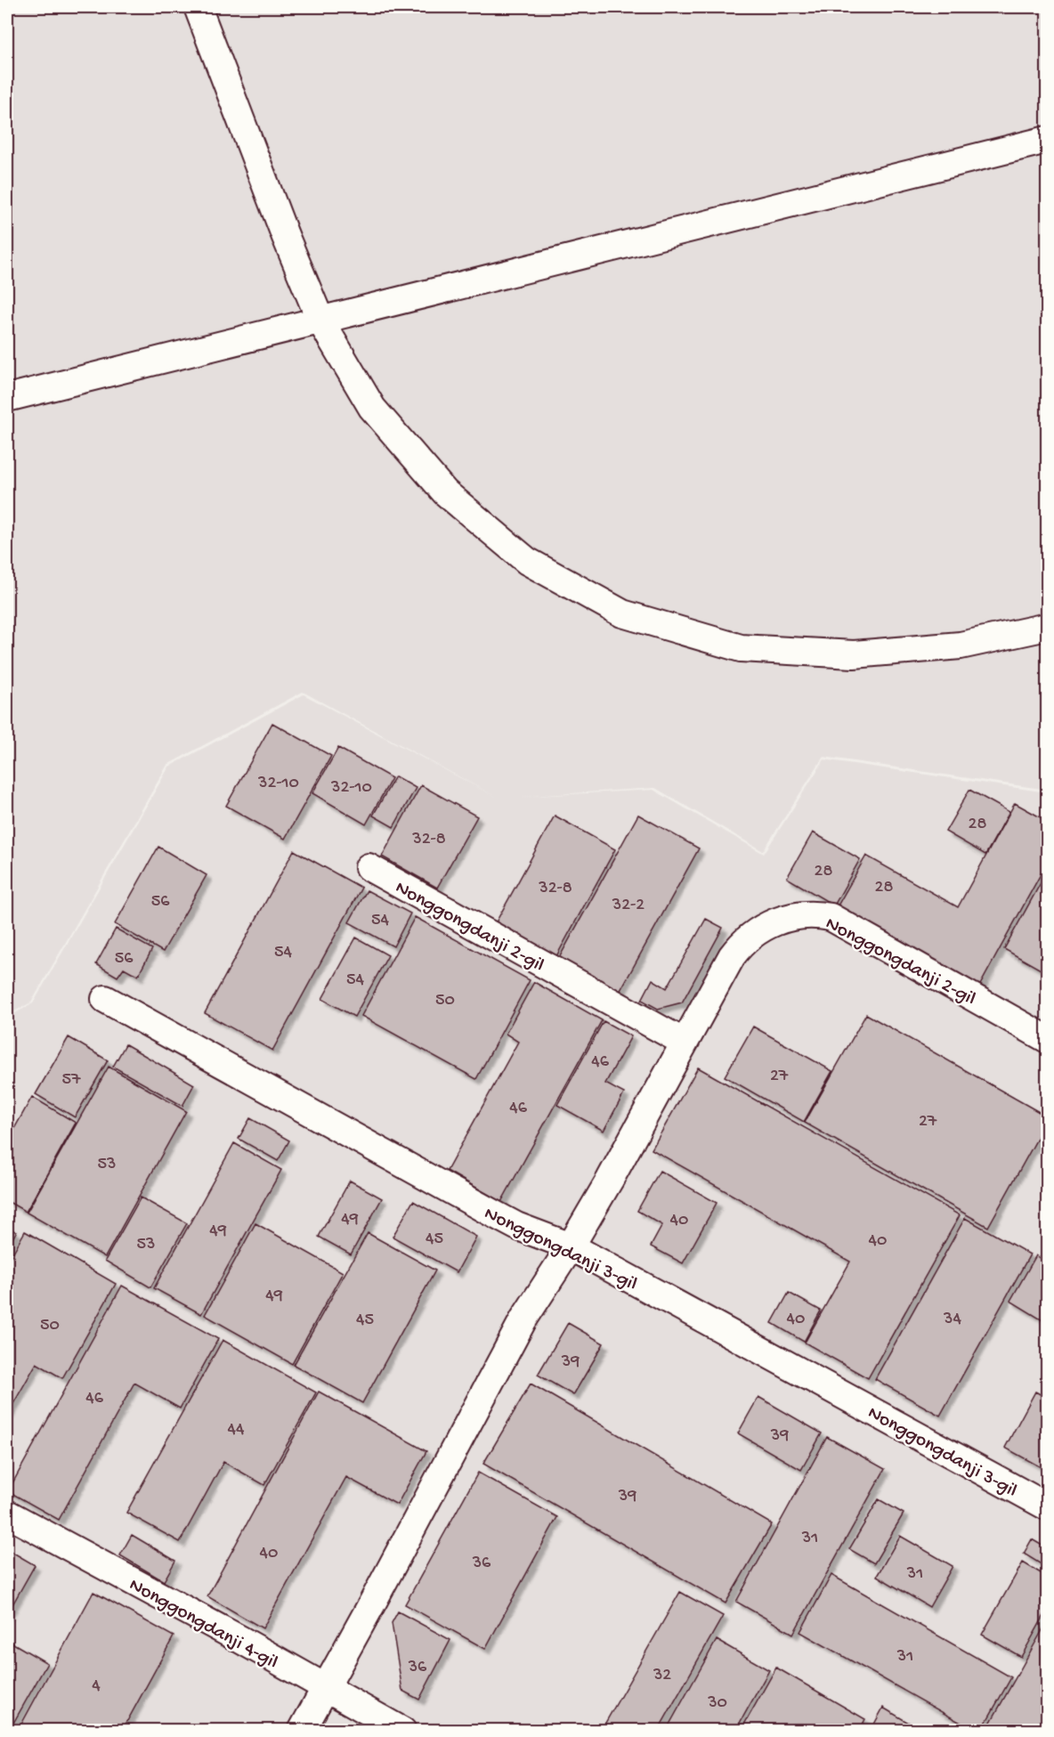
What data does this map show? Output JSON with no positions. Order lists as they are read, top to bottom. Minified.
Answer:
{"streets":{"street":["Nonggongdanji 2-gil","Nonggongdanji 3-gil","Nonggongdanji 4-gil"]},"crossings":[["Nonggongdanji 2-gil","Nonggongdanji 3-gil"],["Nonggongdanji 2-gil","Nonggongdanji 4-gil"]],"house_numbers":["32-10","32-10","28","32-8","28","28","32-8","56","32-2","54","54","56","54","50","46","27","57","46","27","53","49","40","49","45","40","53","49","40","34","45","50","39","46","44","39","39","31","40","36","31","31","36","32","4","30"]}
